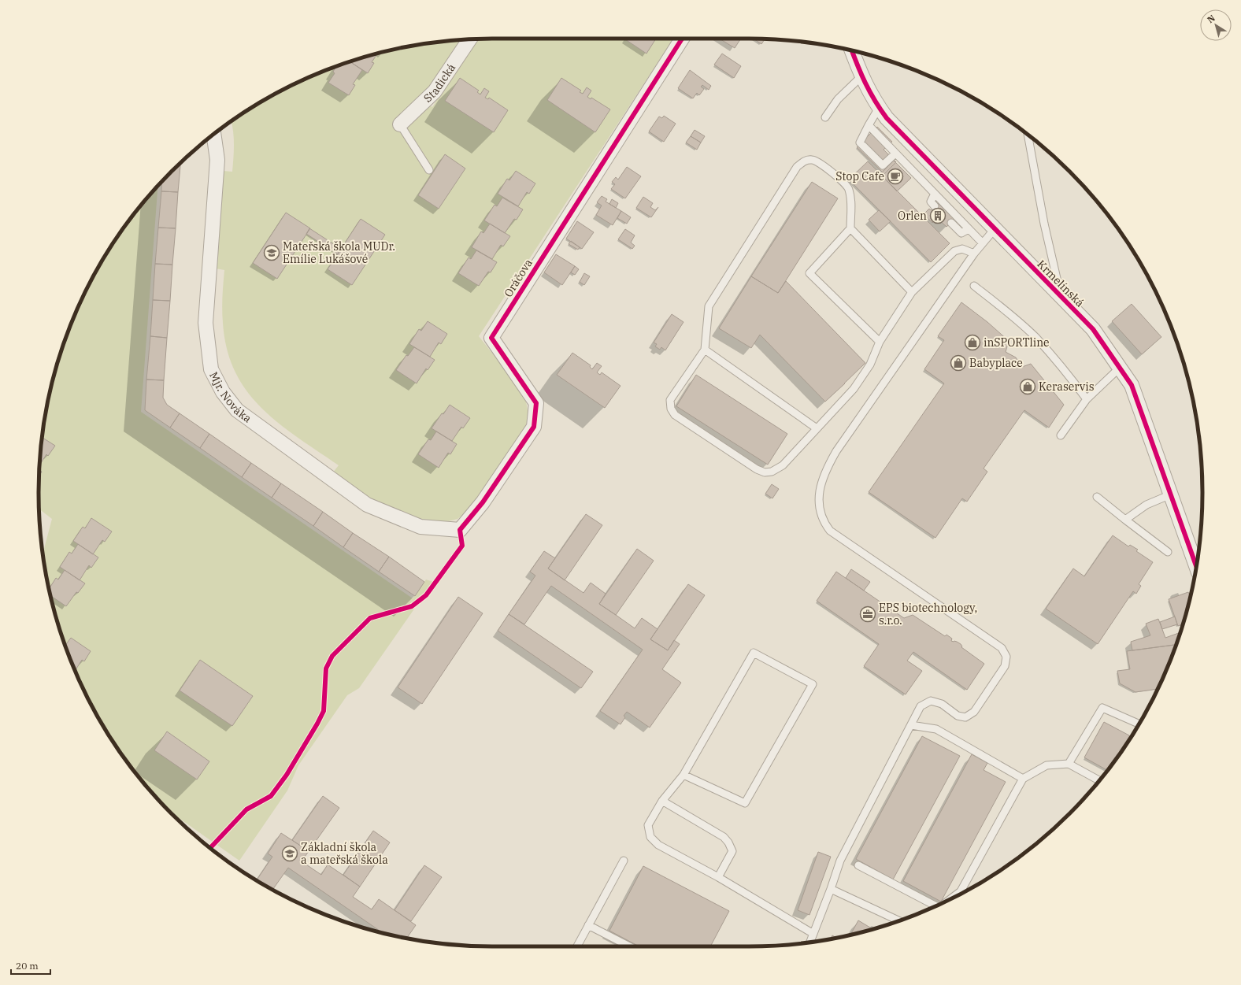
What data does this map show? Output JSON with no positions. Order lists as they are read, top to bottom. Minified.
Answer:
{"streets":{"street":["Stadická","Oráčova","Krmelínská","Mjr. Nováka"]},"crossings":[["Oráčova","Mjr. Nováka"]],"places":{"cafe":["Stop Cafe"],"building":["Orlen"],"school or university":["Mateřská škola MUDr. Emílie Lukášové","Základní škola a mateřská škola"],"shop":["inSPORTline","Babyplace","Keraservis"],"office":["EPS biotechnology, s.r.o."]},"scale_bar":"20 m","north":"top left"}
